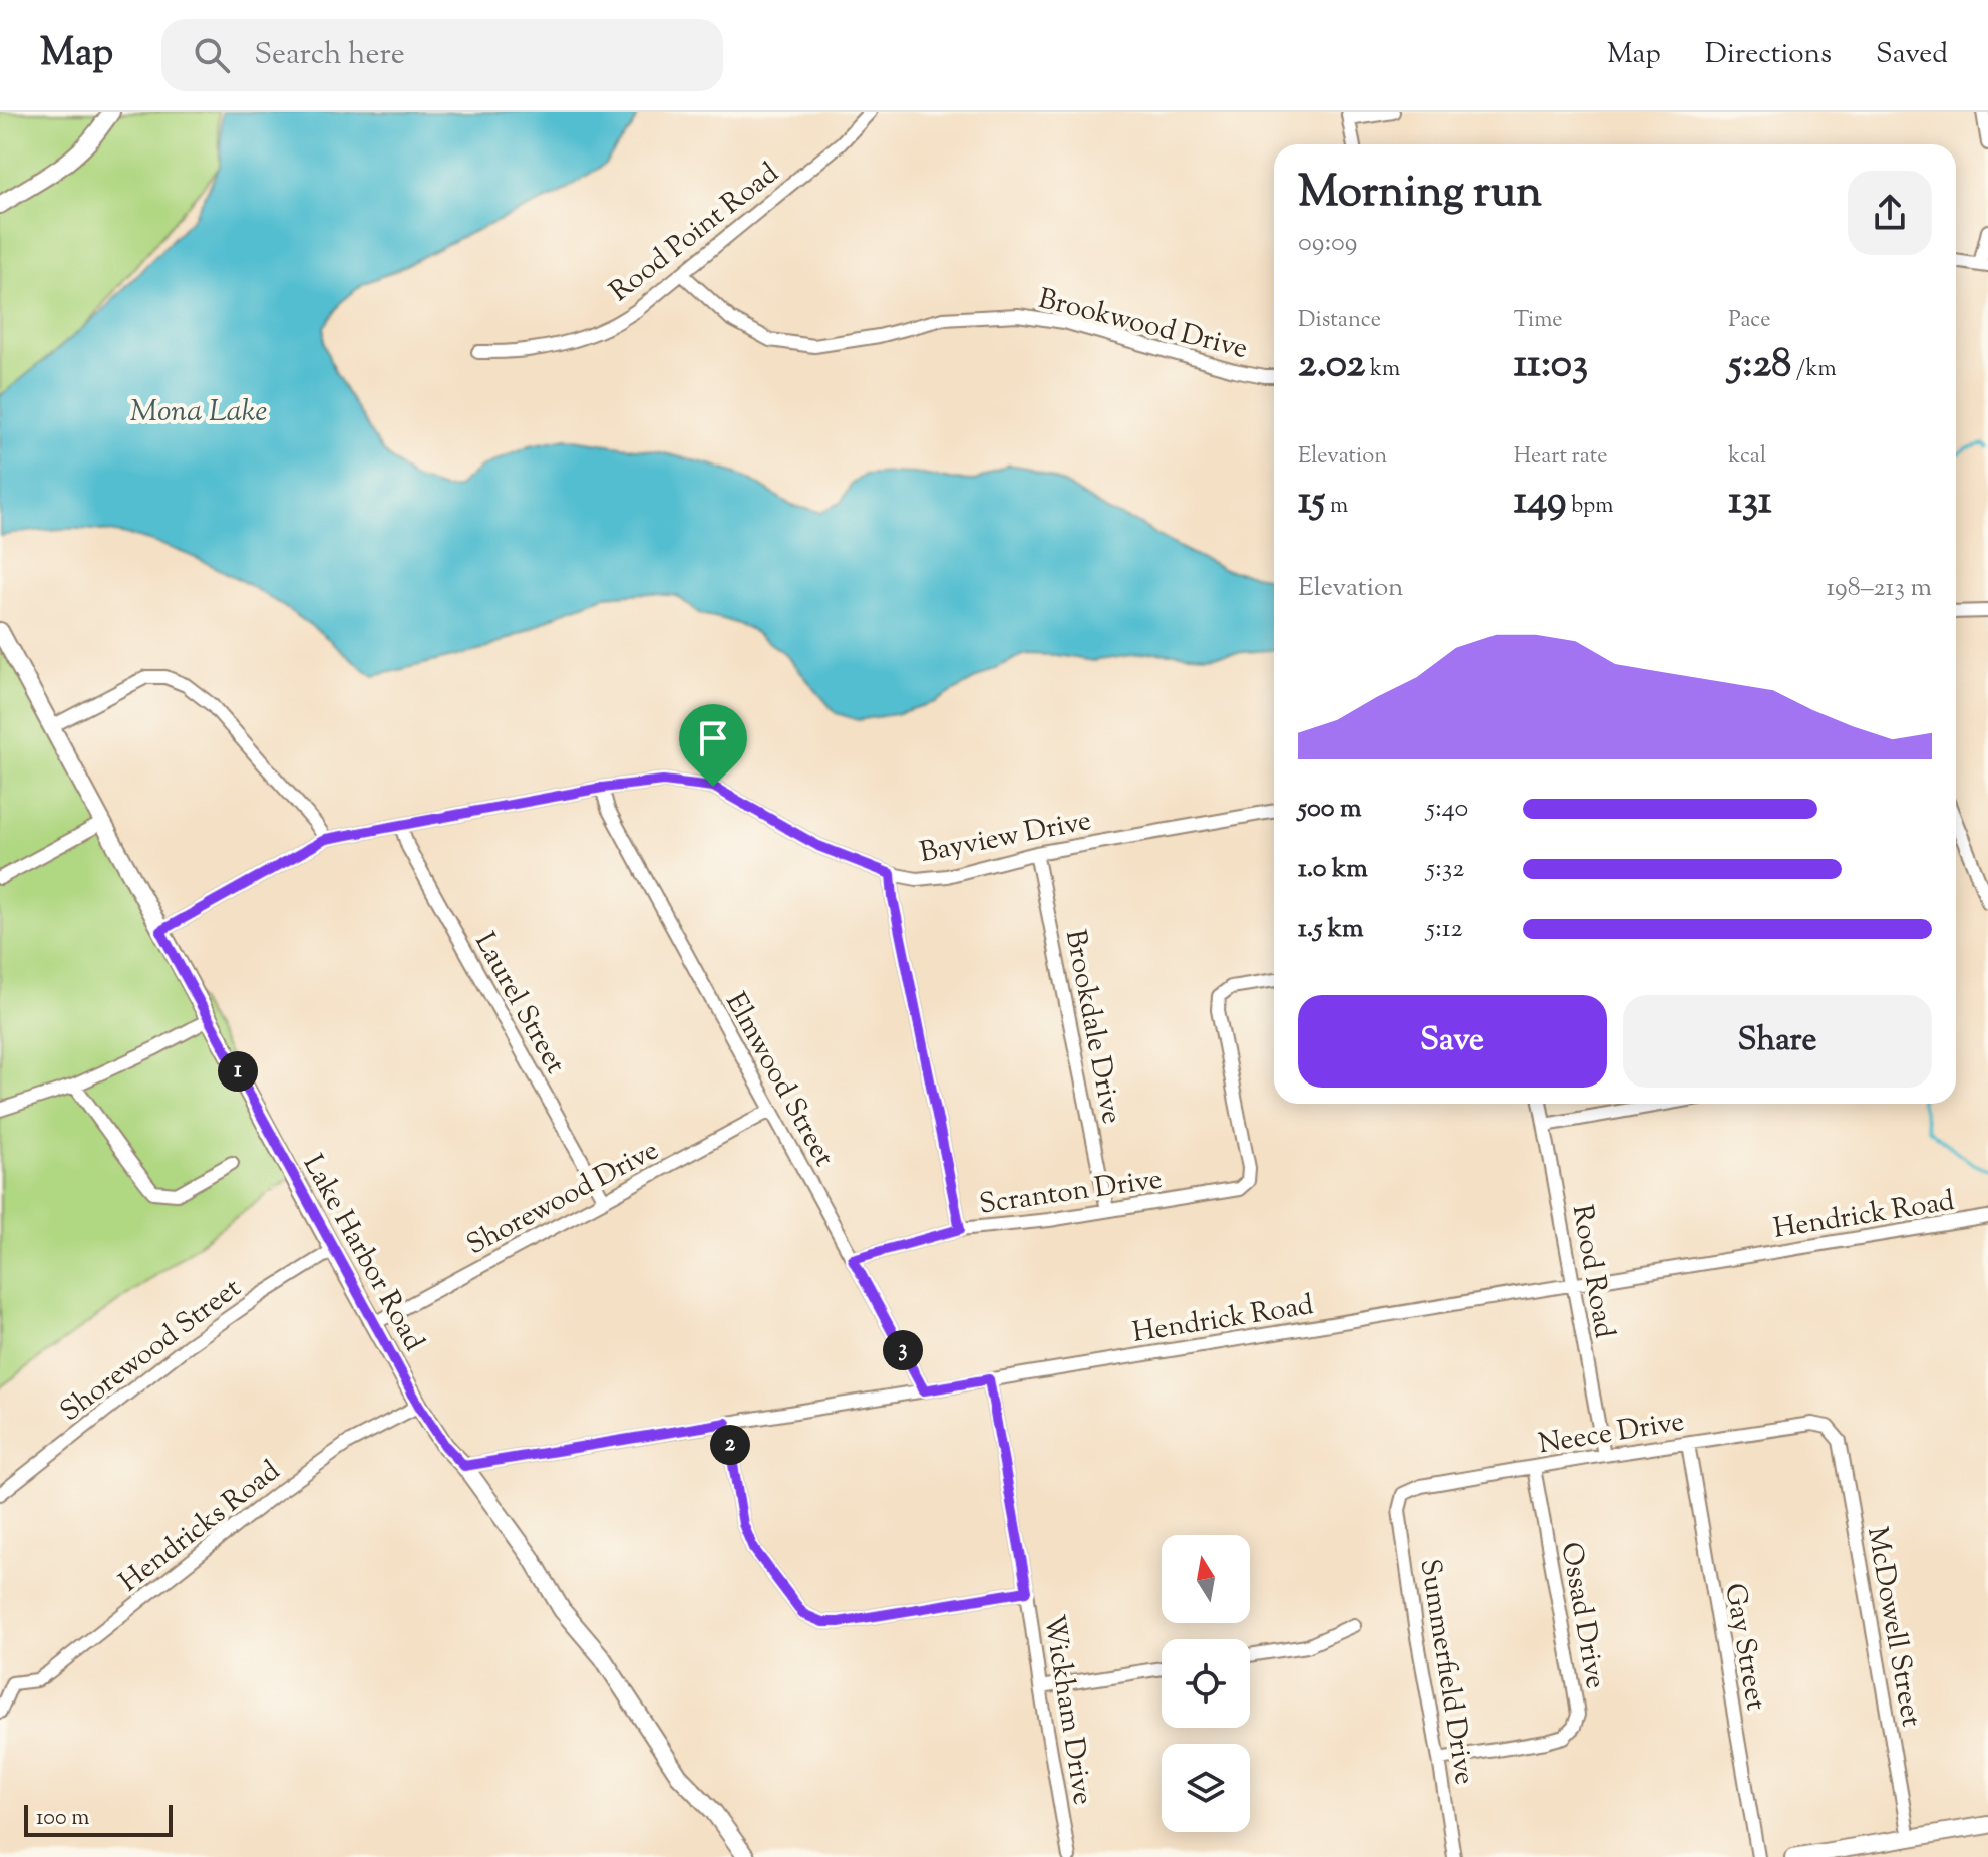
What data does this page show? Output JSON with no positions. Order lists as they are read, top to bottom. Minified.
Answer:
{"streets":{"street":["Rood Point Road","Brookwood Drive","Bayview Drive","Laurel Street","Brookdale Drive","Elmwood Street","Scranton Drive","Shorewood Drive","Hendrick Road","Lake Harbor Road","Rood Road","Shorewood Street","Neece Drive","Hendricks Road","Ossad Drive","McDowell Street","Gay Street","Summerfield Drive","Wickham Drive"]},"crossings":[["Rood Point Road","Brookwood Drive"],["Bayview Drive","Laurel Street"],["Bayview Drive","Brookdale Drive"],["Bayview Drive","Elmwood Street"],["Bayview Drive","Lake Harbor Road"],["Laurel Street","Shorewood Drive"],["Brookdale Drive","Scranton Drive"],["Elmwood Street","Scranton Drive"],["Elmwood Street","Shorewood Drive"],["Elmwood Street","Hendrick Road"],["Shorewood Drive","Lake Harbor Road"],["Hendrick Road","Lake Harbor Road"],["Hendrick Road","Rood Road"],["Hendrick Road","Wickham Drive"],["Lake Harbor Road","Shorewood Street"],["Lake Harbor Road","Hendricks Road"],["Rood Road","Neece Drive"],["Neece Drive","Ossad Drive"],["Neece Drive","McDowell Street"],["Neece Drive","Gay Street"],["Neece Drive","Summerfield Drive"],["Ossad Drive","Summerfield Drive"]],"water":["Mona Lake"],"scale_bar":"100 m","north":"top","page":{"header":"Map","search":"Search here","nav":["Map","Directions","Saved"],"heading":["Morning run","09:09"],"stats":[["Distance","2.02 km"],["Time","11:03"],["Pace","5:28 /km"],["Elevation","15 m"],["Heart rate","149 bpm"],["kcal","131"]],"chart":["Elevation","198–213 m"],"list":[{"name":"500 m","note":"5:40"},{"name":"1.0 km","note":"5:32"},{"name":"1.5 km","note":"5:12"}],"buttons":["Save","Share"],"pins":["1","3","2"],"scale":"100 m"}}
